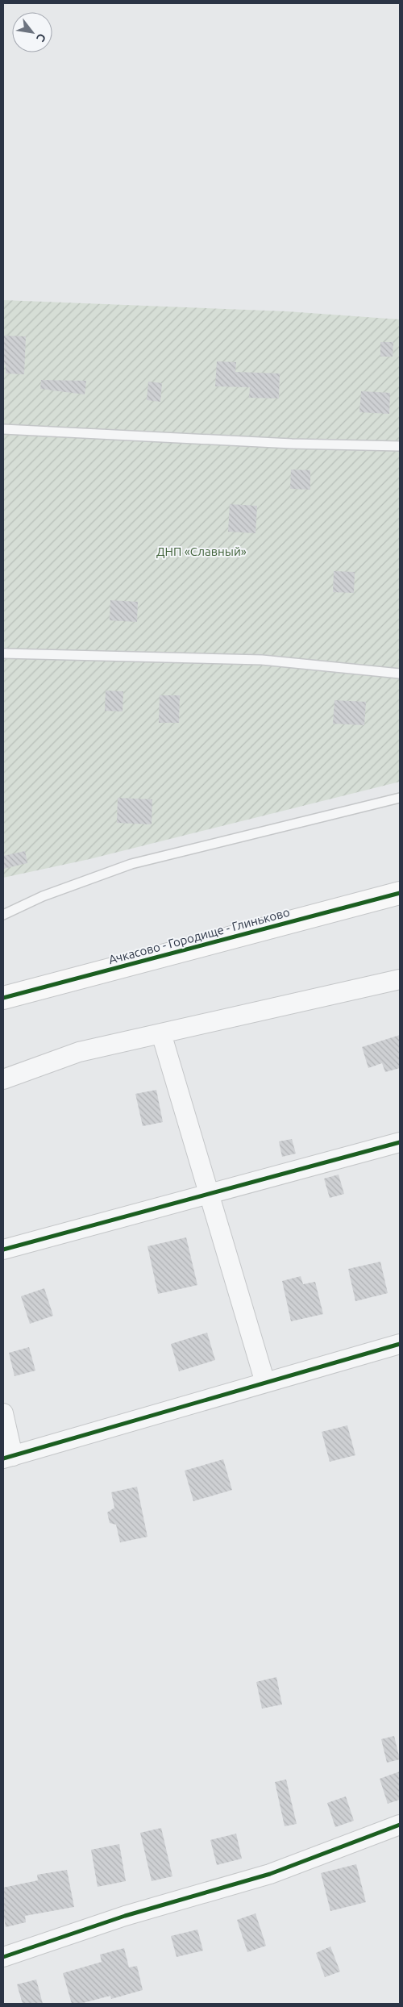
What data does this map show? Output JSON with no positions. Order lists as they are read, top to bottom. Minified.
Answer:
{"streets":{"street":["Ачкасово - Городище - Глиньково"]},"parks":["ДНП «Славный»"],"north":"bottom right"}
